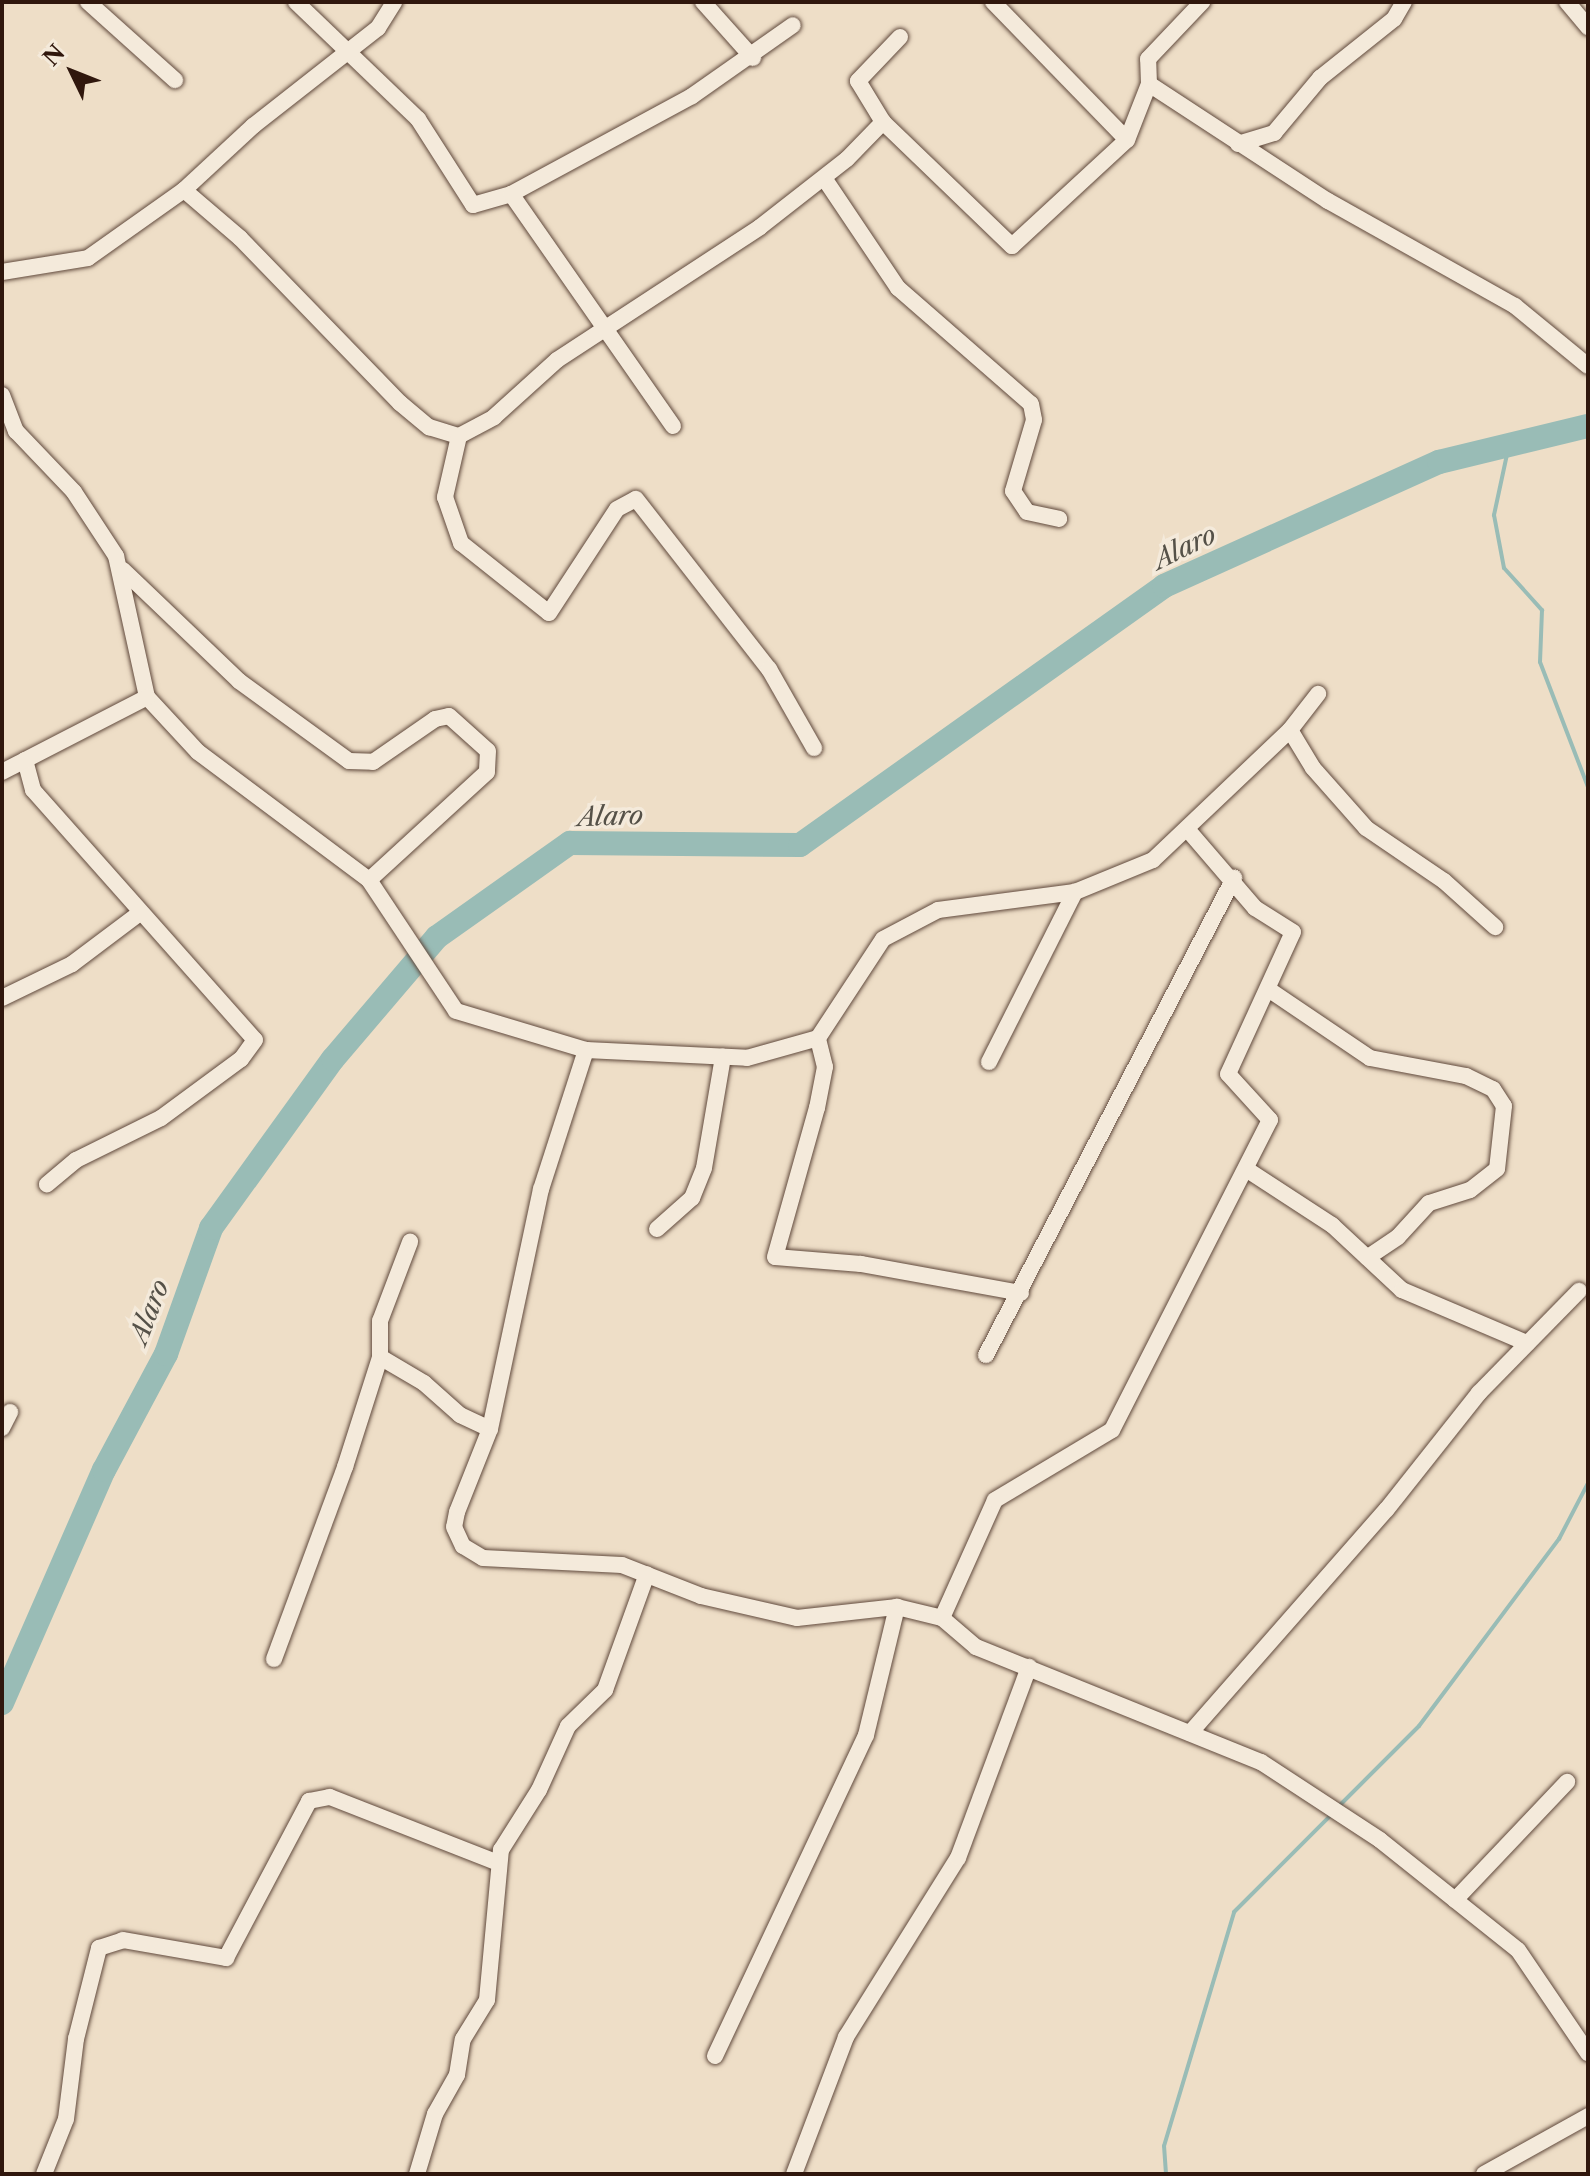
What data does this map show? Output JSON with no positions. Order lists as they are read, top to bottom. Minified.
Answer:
{"water":["Alaro"],"north":"top left"}
